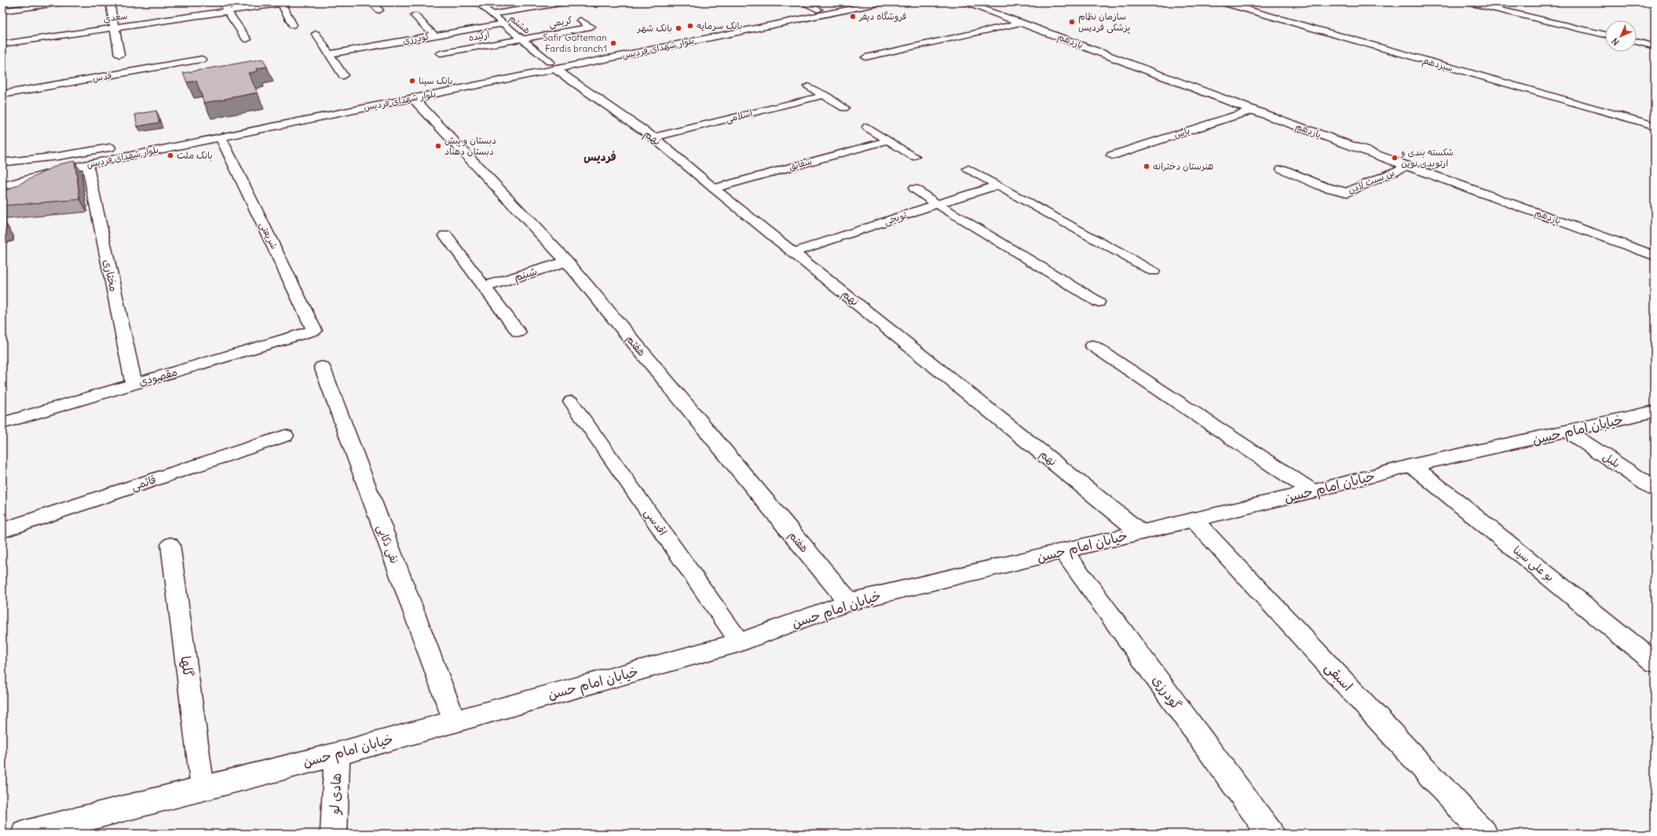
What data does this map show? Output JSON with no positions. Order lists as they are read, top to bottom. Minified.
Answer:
{"streets":{"street":["سعدی","کریمی","هشتم","ارکیده","گودرزی","یازدهم","بلوار شهدای فردیس","سیزدهم","قدس","نهم","بن بست لادن","شریعتی","شبنم","مختاری","هفتم","مقصودی","خیابان امام حسن","بلبل","قائمی","نقی ذکایی","بو علی سینا","اسبقی","هادی لو"],"lane":["اسلامی","یاس","شقایق","توپچی","اقدسی","گلها"]},"crossings":[["کریمی","هشتم"],["کریمی","ارکیده"],["هشتم","ارکیده"],["هشتم","گودرزی"],["هشتم","بلوار شهدای فردیس"],["هشتم","نهم"],["گودرزی","خیابان امام حسن"],["یازدهم","یاس"],["یازدهم","بن بست لادن"],["بلوار شهدای فردیس","نهم"],["بلوار شهدای فردیس","هفتم"],["اسلامی","نهم"],["نهم","شقایق"],["نهم","توپچی"],["نهم","خیابان امام حسن"],["شریعتی","مقصودی"],["شبنم","هفتم"],["مختاری","مقصودی"],["هفتم","خیابان امام حسن"],["خیابان امام حسن","بلبل"],["خیابان امام حسن","اقدسی"],["خیابان امام حسن","نقی ذکایی"],["خیابان امام حسن","بو علی سینا"],["خیابان امام حسن","گلها"],["خیابان امام حسن","اسبقی"],["خیابان امام حسن","هادی لو"]],"districts":["فردیس"],"places":["فروشگاه دیفر","سازمان نظام پزشکی فردیس","بانک سرمایه","بانک شهر","Safir Gofteman Fardis branch1","بانک سینا","دبستان و پبش دبستان دهناد","بانک ملت","شکسته بندی و ارتوپدی نوین","هنرستان دخترانه"],"north":"bottom left"}
